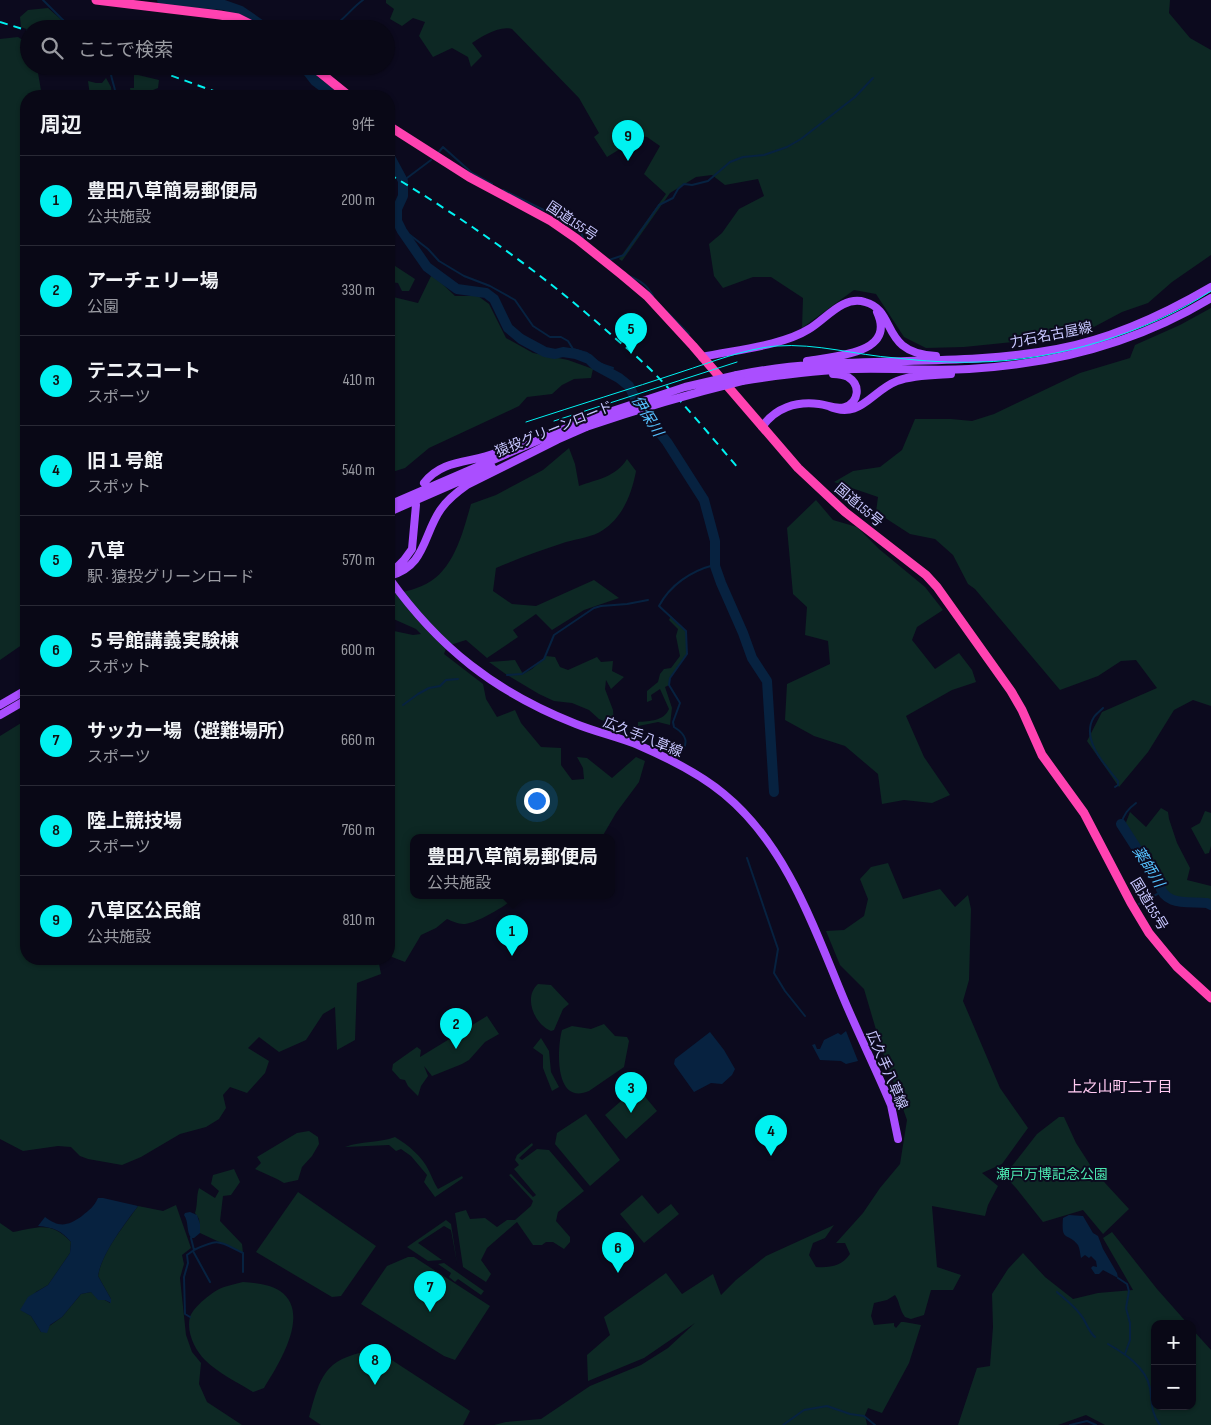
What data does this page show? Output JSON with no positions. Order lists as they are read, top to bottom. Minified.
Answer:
{"streets":{"highway":["国道155号"],"main road":["力石名古屋線","猿投グリーンロード","広久手八草線"]},"crossings":[["力石名古屋線","猿投グリーンロード"]],"districts":["上之山町二丁目"],"water":["伊保川","薬師川"],"parks":["瀬戸万博記念公園"],"page":{"search":"ここで検索","heading":["周辺","9件"],"pins":["9","5","1","2","3","4","6","7","8"],"list":[{"mark":"1","name":"豊田八草簡易郵便局","note":"公共施設","value":"200 m"},{"mark":"2","name":"アーチェリー場","note":"公園","value":"330 m"},{"mark":"3","name":"テニスコート","note":"スポーツ","value":"410 m"},{"mark":"4","name":"旧１号館","note":"スポット","value":"540 m"},{"mark":"5","name":"八草","note":"駅 · 猿投グリーンロード","value":"570 m"},{"mark":"6","name":"５号館講義実験棟","note":"スポット","value":"600 m"},{"mark":"7","name":"サッカー場（避難場所）","note":"スポーツ","value":"660 m"},{"mark":"8","name":"陸上競技場","note":"スポーツ","value":"760 m"},{"mark":"9","name":"八草区公民館","note":"公共施設","value":"810 m"}],"popup":["豊田八草簡易郵便局","公共施設"],"map_buttons":["+","−"]}}
